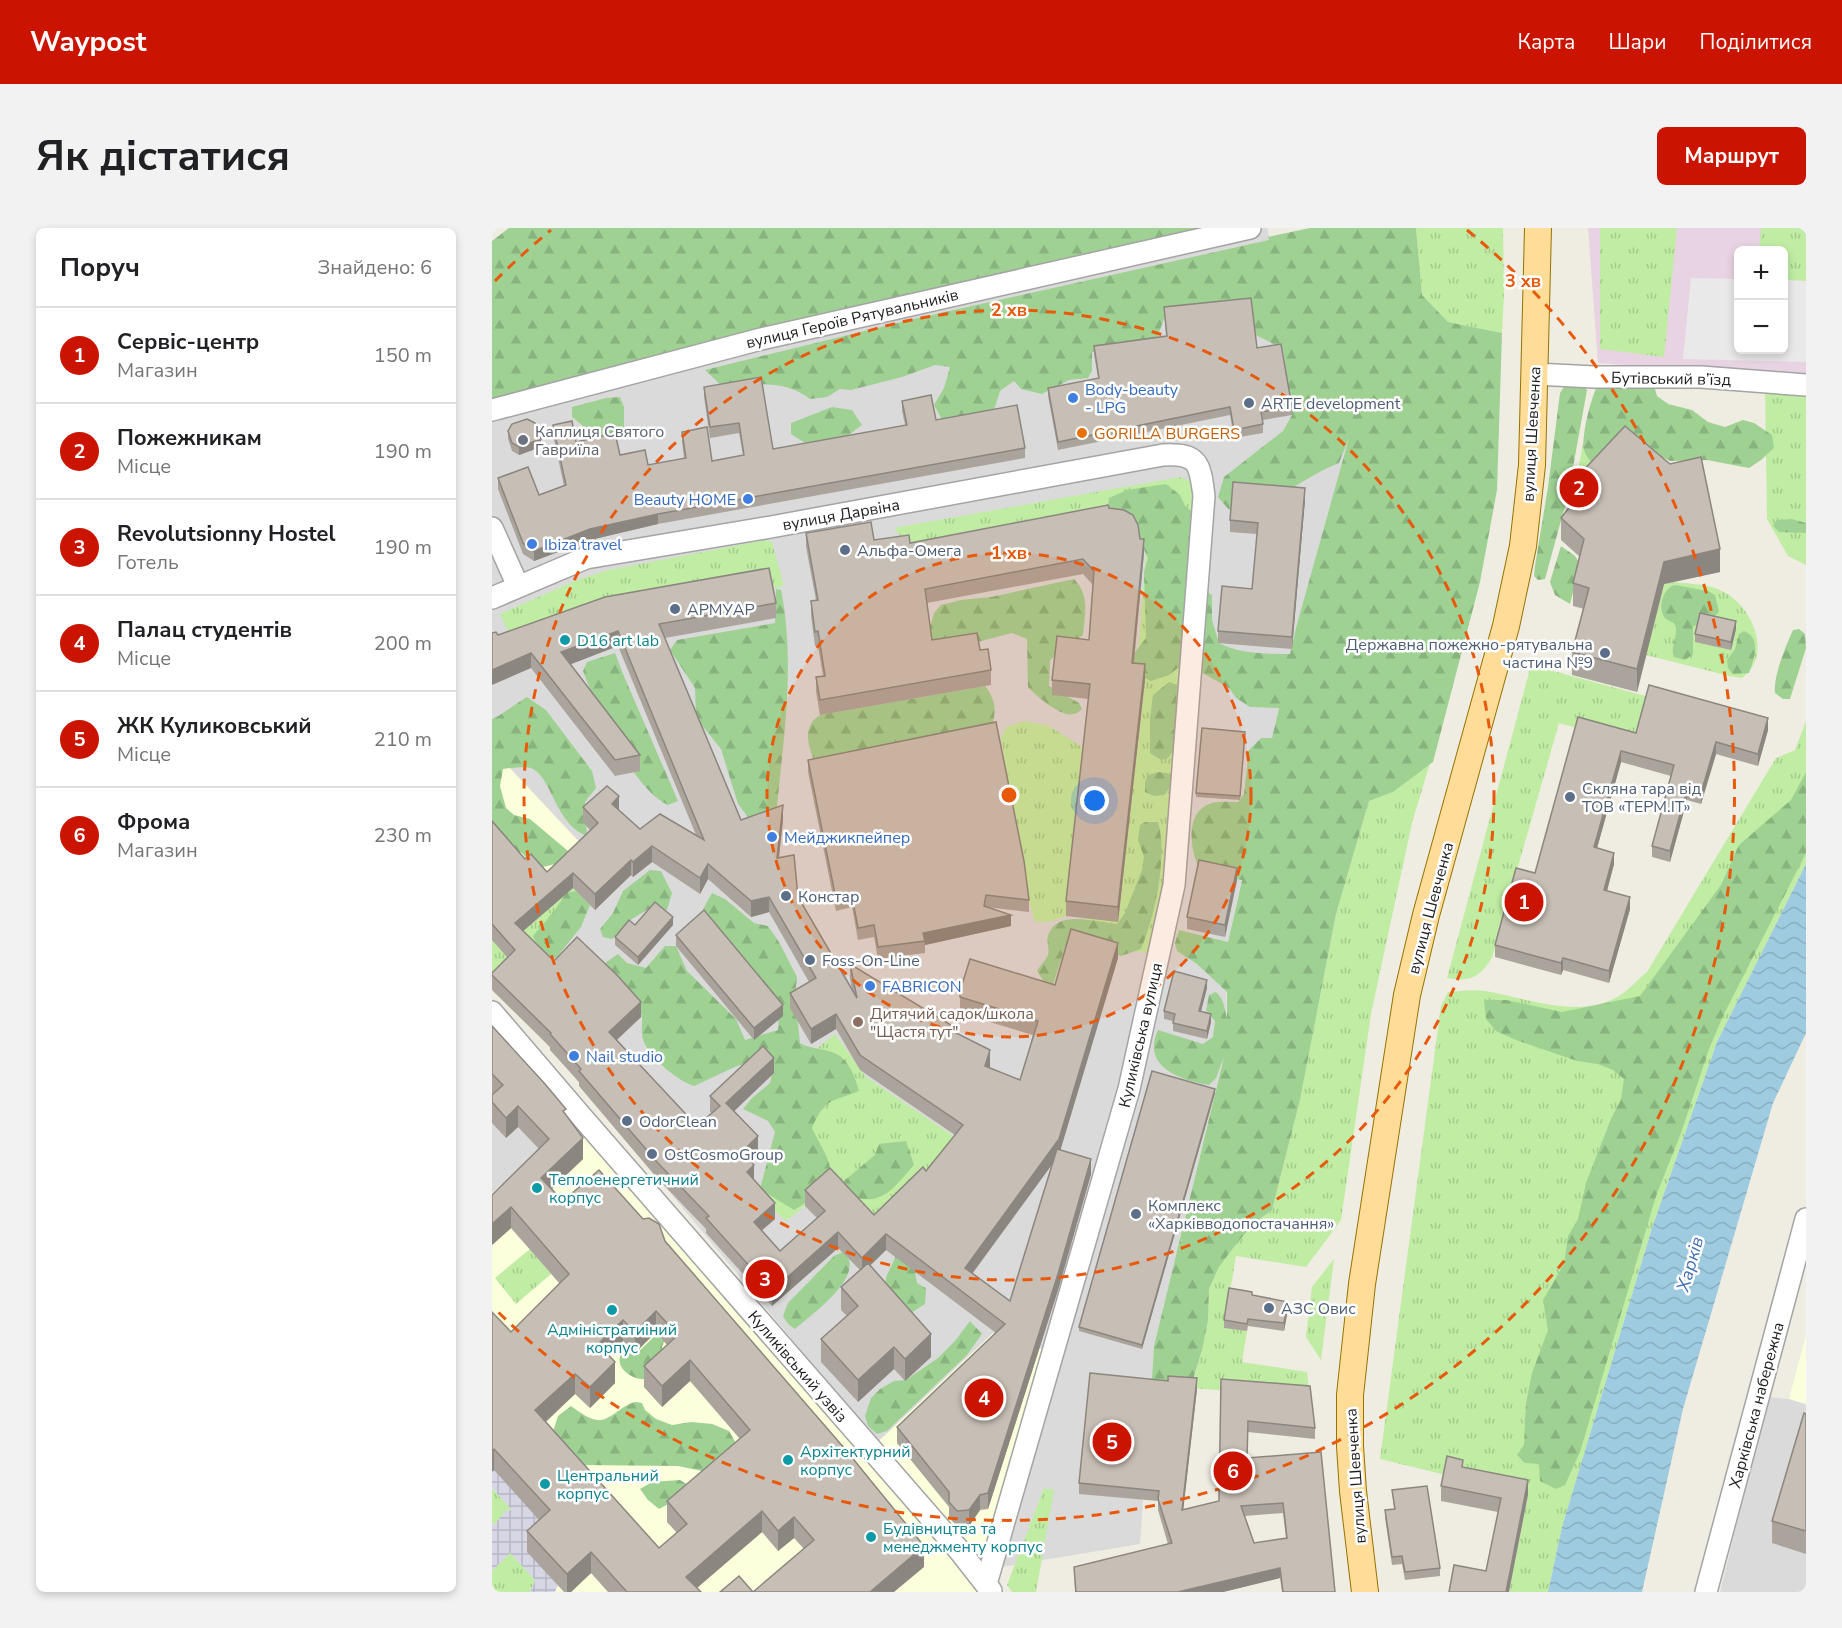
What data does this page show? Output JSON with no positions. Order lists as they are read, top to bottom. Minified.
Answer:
{"streets":{"main road":["вулиця Шевченка"],"street":["вулиця Героїв Рятувальників","Бутівський в’їзд","вулиця Дарвіна","Куликівська вулиця","Куликівський узвіз","Харківська набережна"]},"crossings":[["Бутівський в’їзд","вулиця Шевченка"],["вулиця Дарвіна","Куликівська вулиця"],["Куликівська вулиця","Куликівський узвіз"]],"water":["Харків"],"places":["Body-beauty - LPG","ARTE development","GORILLA BURGERS","Каплиця Святого Гавриїла","Beauty HOME","Ibiza travel","Альфа-Омега","АРМУАР","D16 art lab","Державна пожежно-рятувальна частина №9","Скляна тара від ТОВ «ТЕРМ.ІТ»","Мейджикпейпер","Констар","Foss-On-Line","FABRICON","Дитячий садок/школа \"Щастя тут\"","Nail studio","OdorClean","OstCosmoGroup","Теплоенергетичний корпус","Комплекс «Харківводопостачання»","АЗС Овис","Адміністратиіний корпус","Архітектурний корпус","Центральний корпус","Будівництва та менеджменту корпус"],"page":{"header":"Waypost","nav":["Карта","Шари","Поділитися"],"buttons":"Маршрут","title":"Як дістатися","heading":["Поруч","Знайдено: 6"],"map_buttons":["+","−"],"list":[{"mark":"1","name":"Сервіс-центр","note":"Магазин","value":"150 m"},{"mark":"2","name":"Пожежникам","note":"Місце","value":"190 m"},{"mark":"3","name":"Revolutsionny Hostel","note":"Готель","value":"190 m"},{"mark":"4","name":"Палац студентів","note":"Місце","value":"200 m"},{"mark":"5","name":"ЖК Куликовський","note":"Місце","value":"210 m"},{"mark":"6","name":"Фрома","note":"Магазин","value":"230 m"}],"pins":["2","1","3","4","5","6"]},"rings":["3 хв","2 хв","1 хв"]}
